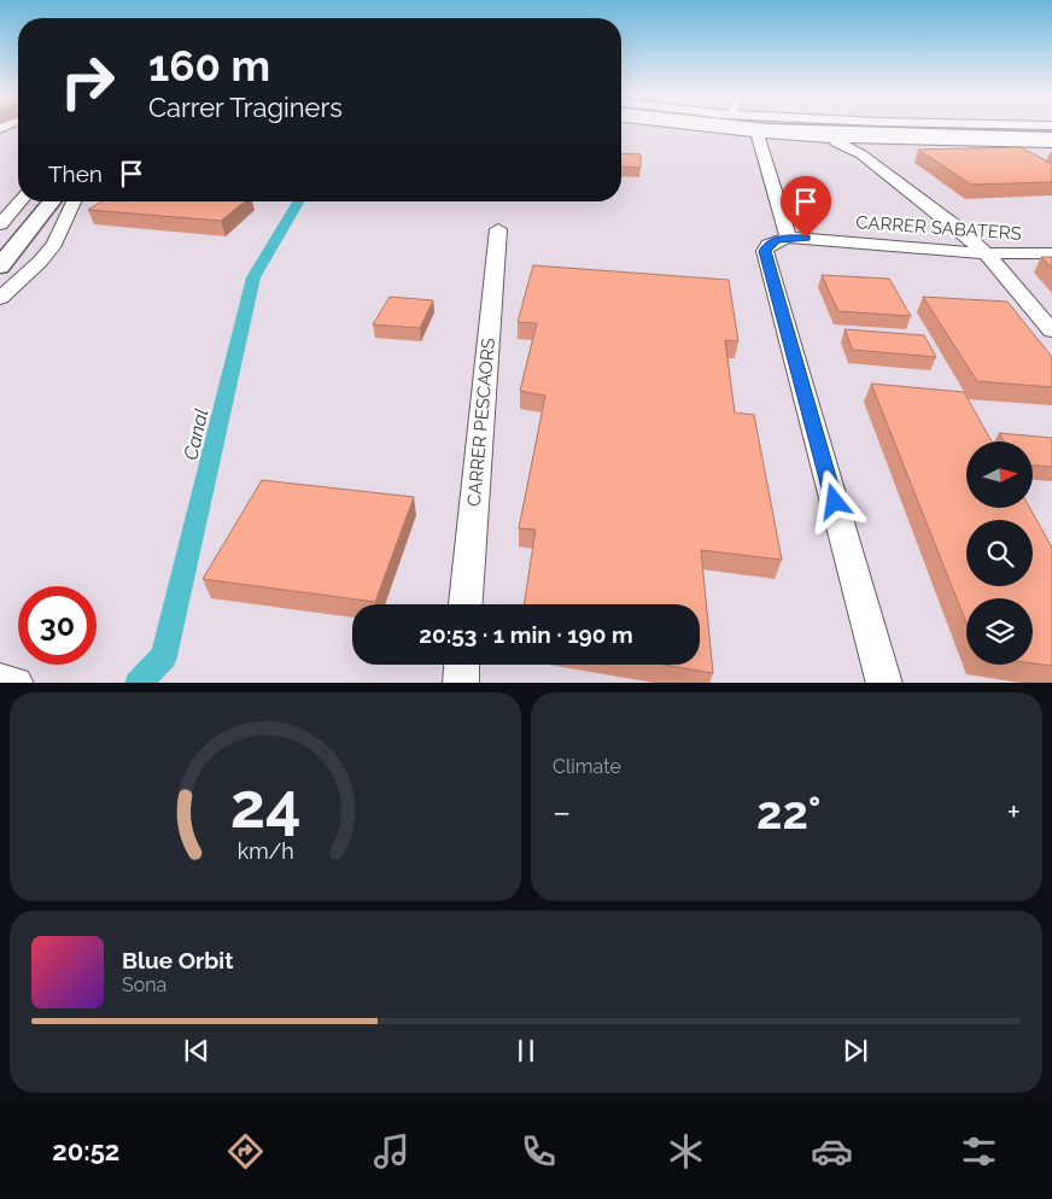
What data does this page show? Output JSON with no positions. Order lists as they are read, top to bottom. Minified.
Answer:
{"streets":{"street":["CARRER SABATERS","CARRER PESCAORS"]},"water":["Canal"],"north":"right","page":{"turn":["160 m","Carrer Traginers"],"then":"Then","limit":"30","trip":"20:53 · 1 min · 190 m","tile":"Climate","heat":["−","22°","+"],"song":["Blue Orbit","Sona"],"tabs":"20:52","gauge":["24","km/h"]}}
